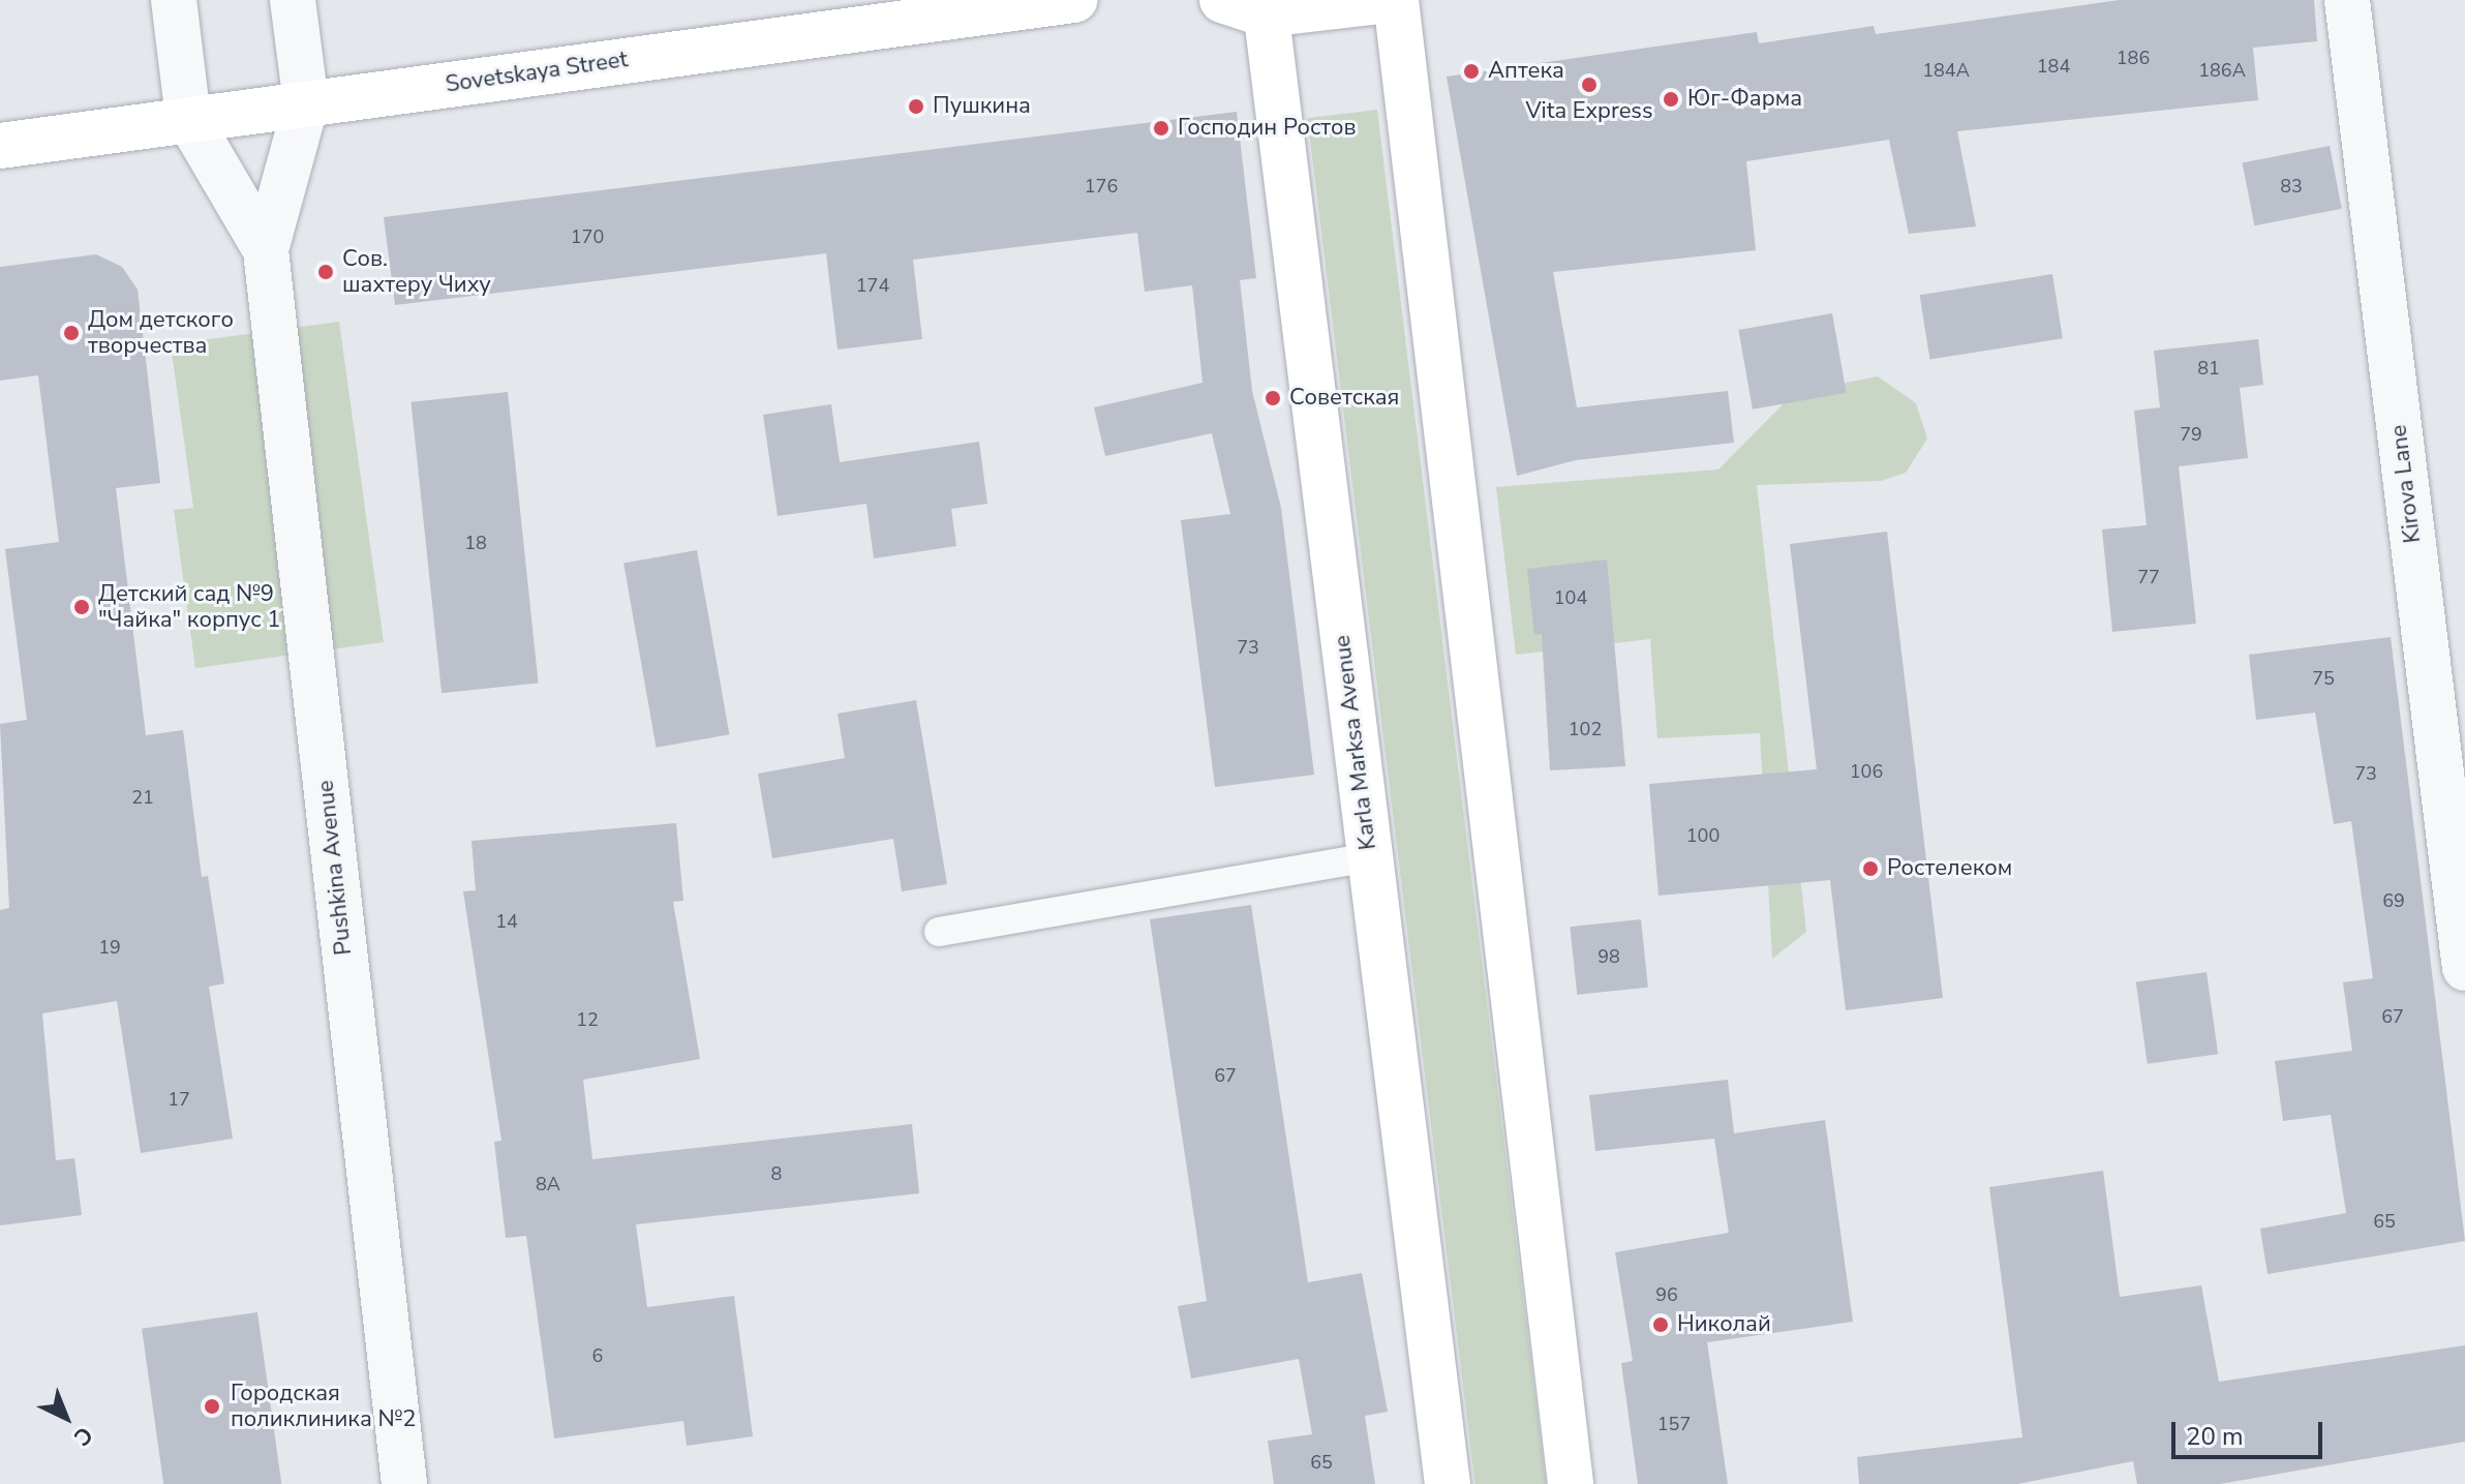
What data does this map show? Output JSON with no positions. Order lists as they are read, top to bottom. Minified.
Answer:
{"streets":{"main road":["Sovetskaya Street","Karla Marksa Avenue"],"street":["Kirova Lane","Pushkina Avenue"]},"crossings":[["Sovetskaya Street","Pushkina Avenue"]],"places":["Аптека","Vita Express","Юг-Фарма","Пушкина","Господин Ростов","Сов. шахтеру Чиху","Дом детского творчества","Советская","Детский сад №9 \"Чайка\" корпус 1","Ростелеком","Николай","Городская поликлиника №2"],"house_numbers":["186","184","184А","186А","176","83","170","174","81","79","18","77","104","73","75","102","106","73","21","100","69","14","19","98","67","12","67","17","8","8А","65","96","6","157","65"],"scale_bar":"20 m","north":"bottom right"}
